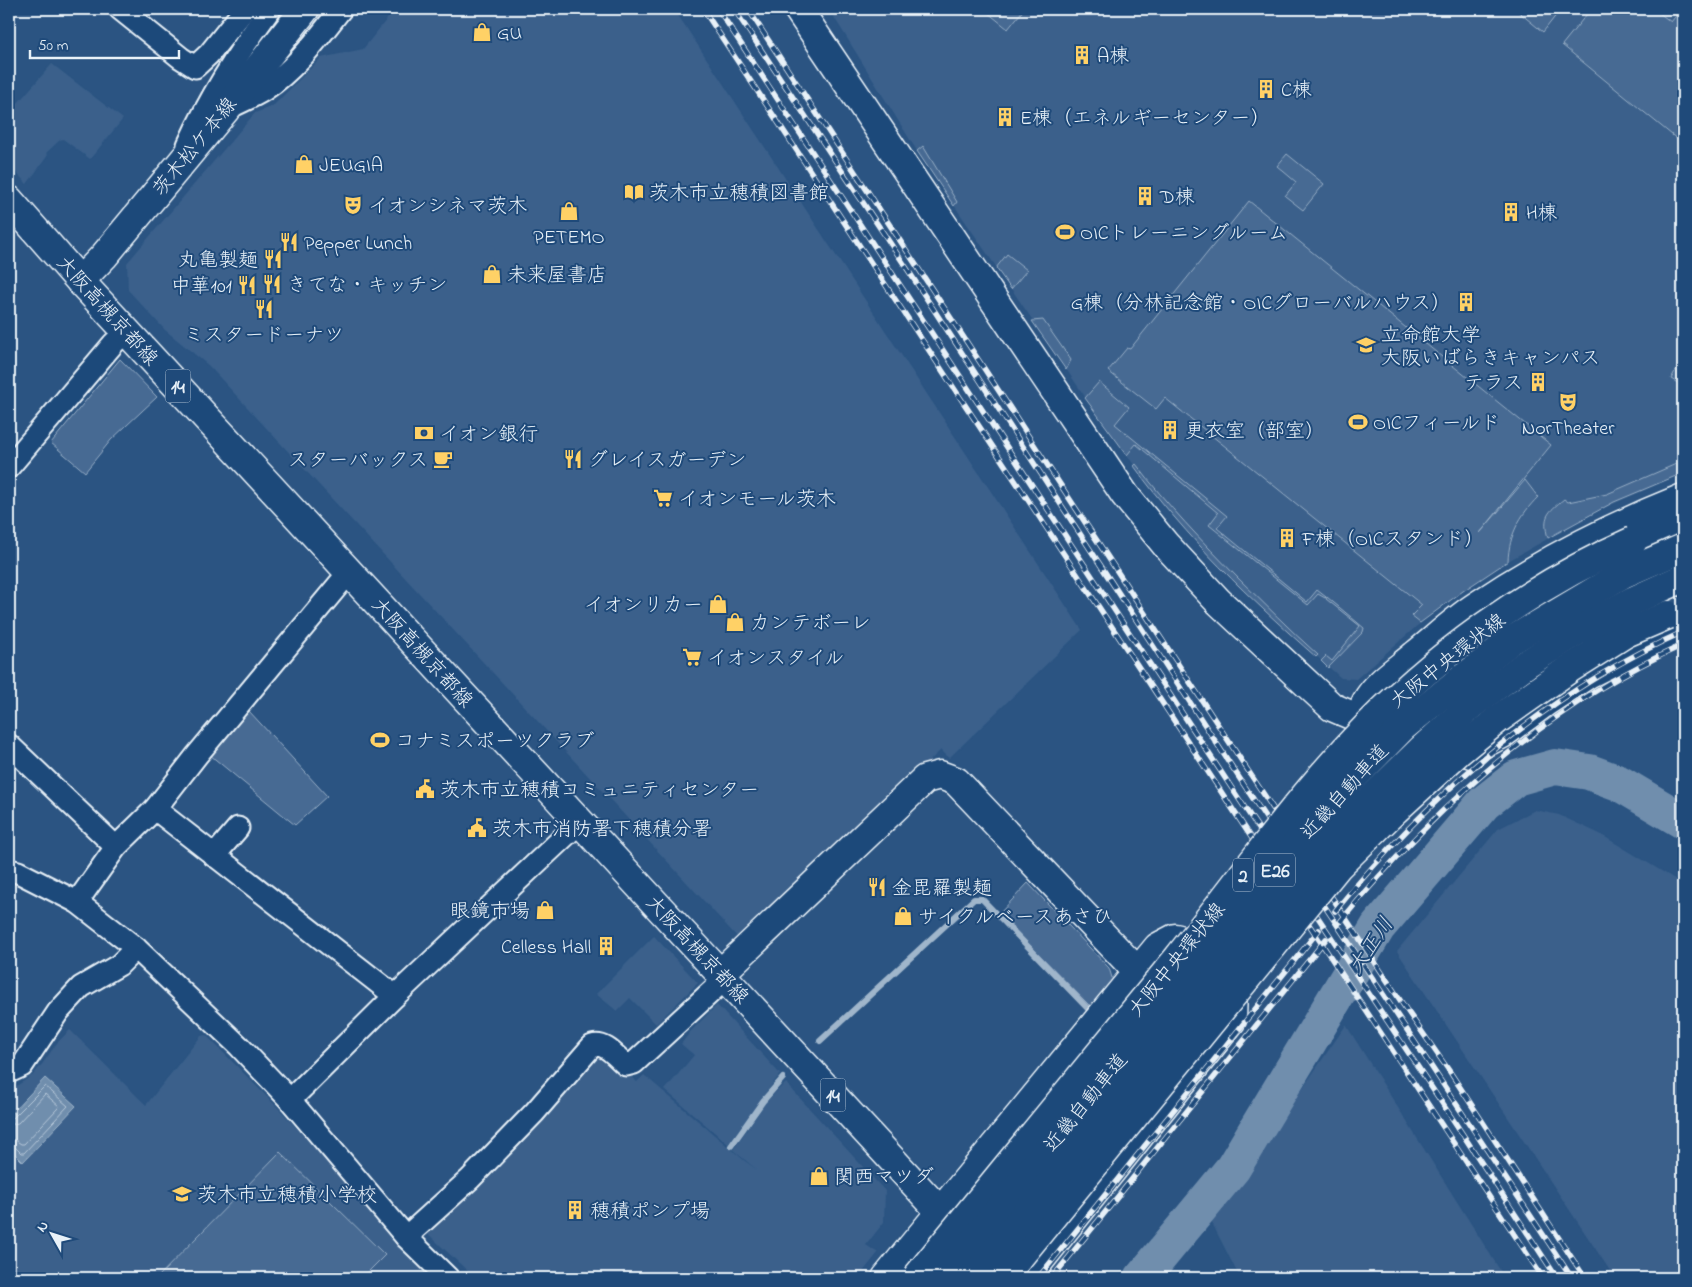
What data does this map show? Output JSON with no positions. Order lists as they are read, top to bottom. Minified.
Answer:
{"streets":{"main road":["茨木松ケ本線","大阪高槻京都線","14","大阪中央環状線","近畿自動車道","E26","2"]},"crossings":[["茨木松ケ本線","大阪高槻京都線"]],"water":["大正川"],"places":{"shop":["GU","JEUGIA","PETEMO","未来屋書店","イオンリカー","カンテボーレ","眼鏡市場","サイクルベースあさひ","関西マツダ"],"building":["A棟","C棟","E棟（エネルギーセンター）","D棟","H棟","G棟（分林記念館・OICグローバルハウス）","テラス","更衣室（部室）","F棟（OICスタンド）","Celless Hall","穂積ポンプ場"],"library":["茨木市立穂積図書館"],"theatre":["イオンシネマ茨木","NorTheater"],"sports":["OICトレーニングルーム","OICフィールド","コナミスポーツクラブ"],"restaurant":["Pepper Lunch","丸亀製麺","きてな・キッチン","中華101","ミスタードーナツ","グレイスガーデン","金毘羅製麺"],"school or university":["立命館大学 大阪いばらきキャンパス","茨木市立穂積小学校"],"bank":["イオン銀行"],"cafe":["スターバックス"],"supermarket":["イオンモール茨木","イオンスタイル"],"public building":["茨木市立穂積コミュニティセンター","茨木市消防署下穂積分署"]},"scale_bar":"50 m","north":"top left"}
